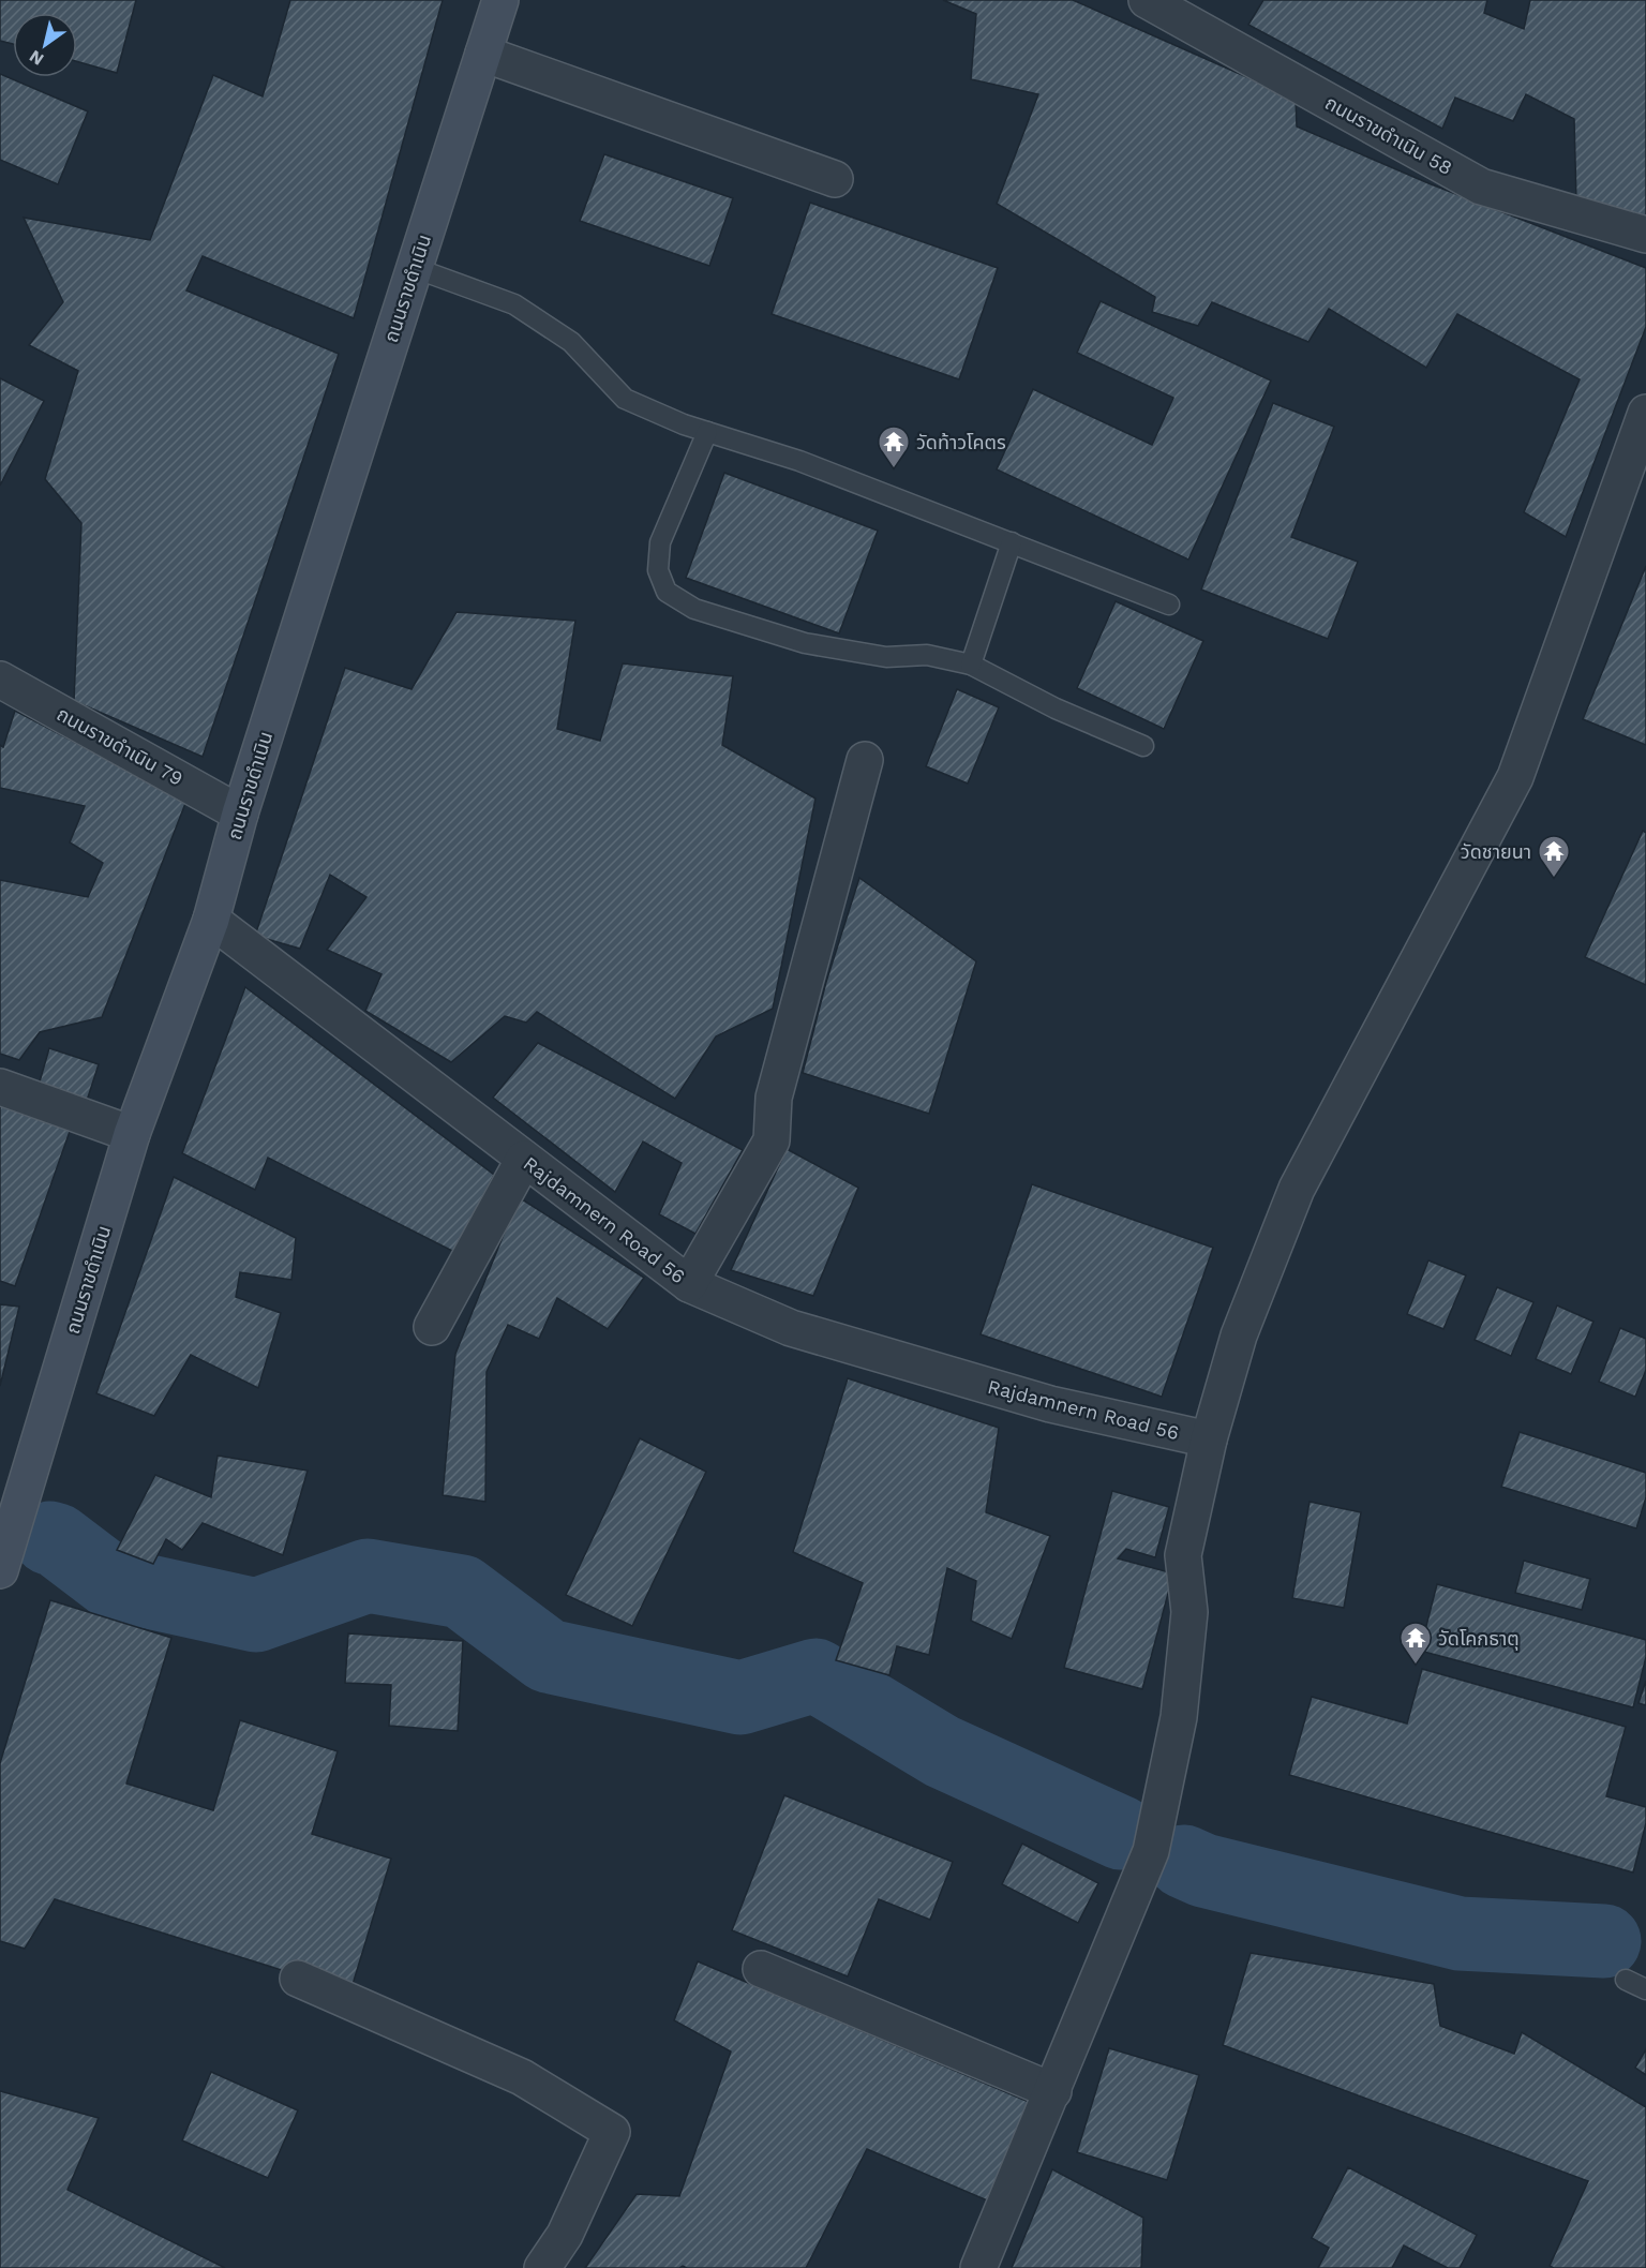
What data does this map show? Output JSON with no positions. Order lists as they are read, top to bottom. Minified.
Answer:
{"streets":{"main road":["ถนนราขดำเนิน"],"street":["ถนนราขดำเนิน 58","ถนนราขดำเนิน 79","Rajdamnern Road 56"]},"crossings":[["ถนนราขดำเนิน","ถนนราขดำเนิน 79"],["ถนนราขดำเนิน","Rajdamnern Road 56"]],"places":{"temple":["วัดท้าวโคตร","วัดชายนา","วัดโคกธาตุ"]},"north":"bottom left"}
